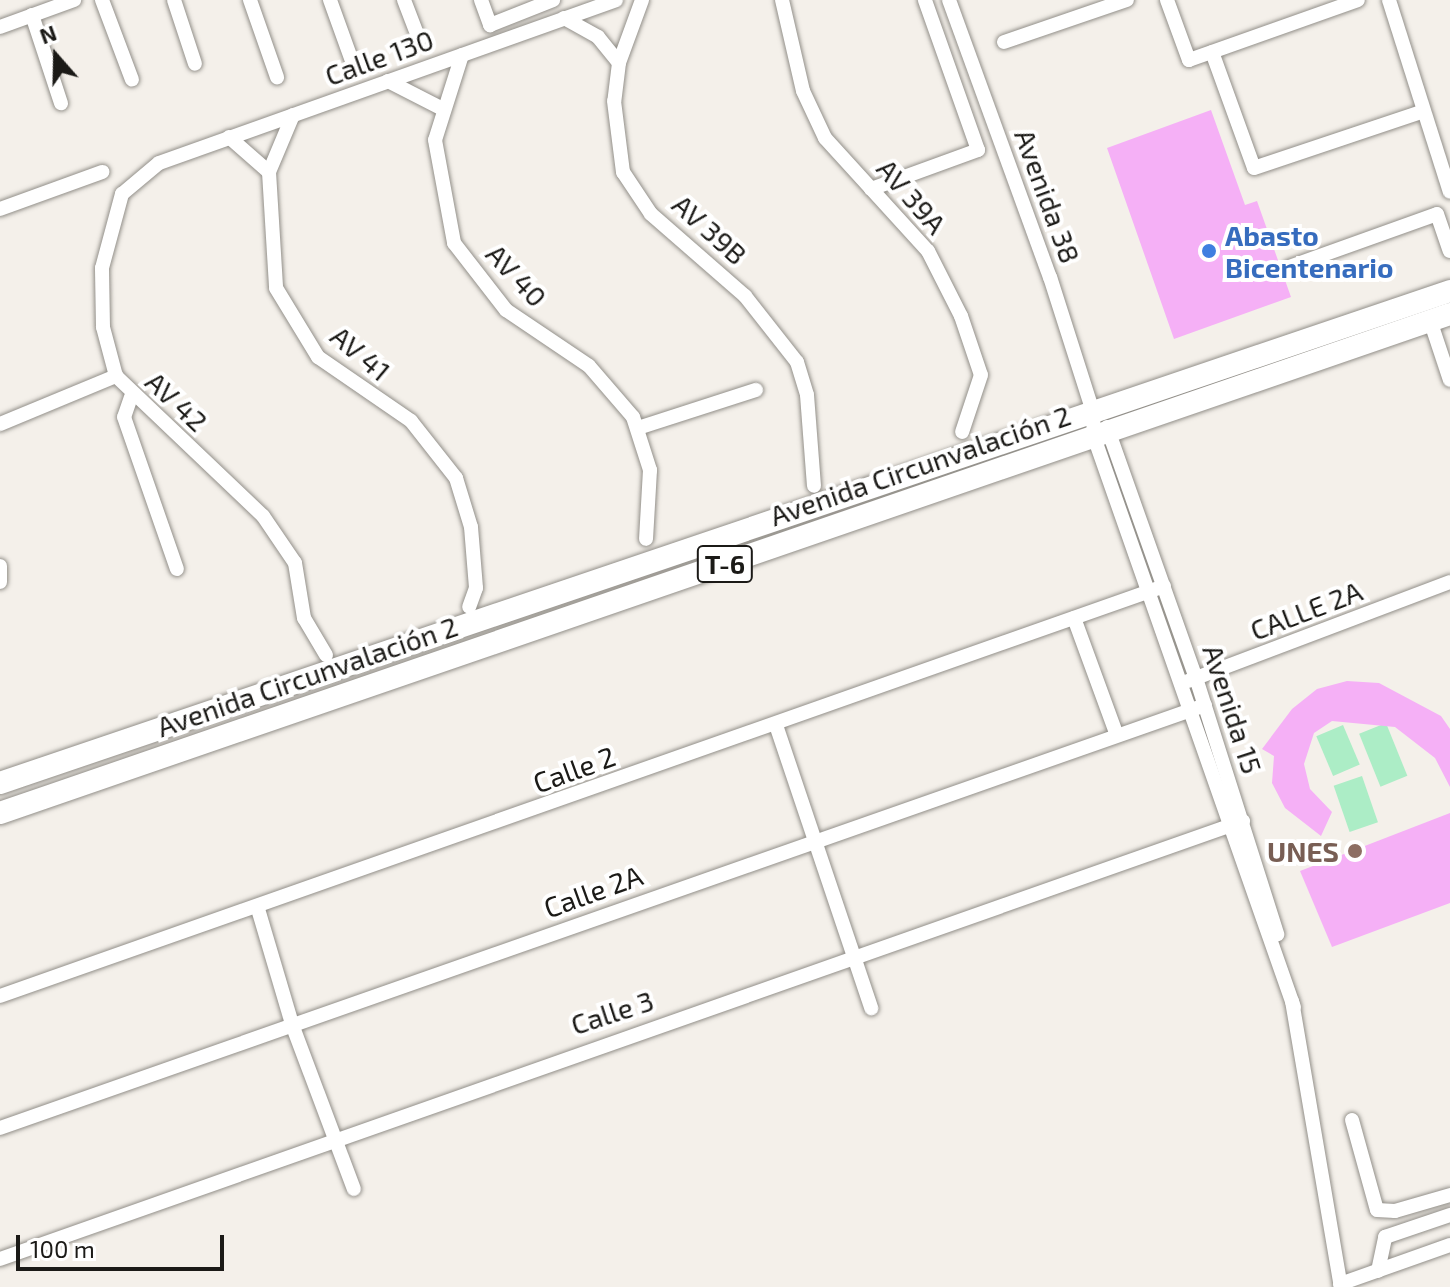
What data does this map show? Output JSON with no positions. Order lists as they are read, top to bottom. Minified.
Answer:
{"streets":{"highway":["Avenida Circunvalación 2","T-6"],"street":["Calle 130","AV 39A","Avenida 38","AV 39B","AV 40","AV 41","AV 42","CALLE 2A","Avenida 15","Calle 2","Calle 2A","Calle 3"]},"crossings":[["Calle 130","AV 40"],["Calle 130","AV 41"],["Calle 130","AV 42"],["Avenida 38","Avenida Circunvalación 2"],["Avenida 38","Avenida 15"],["Avenida Circunvalación 2","Avenida 15"],["CALLE 2A","Avenida 15"],["Avenida 15","Calle 2"],["Avenida 15","Calle 2A"],["Avenida 15","Calle 3"]],"places":["Abasto Bicentenario","UNES"],"scale_bar":"100 m","north":"top"}
